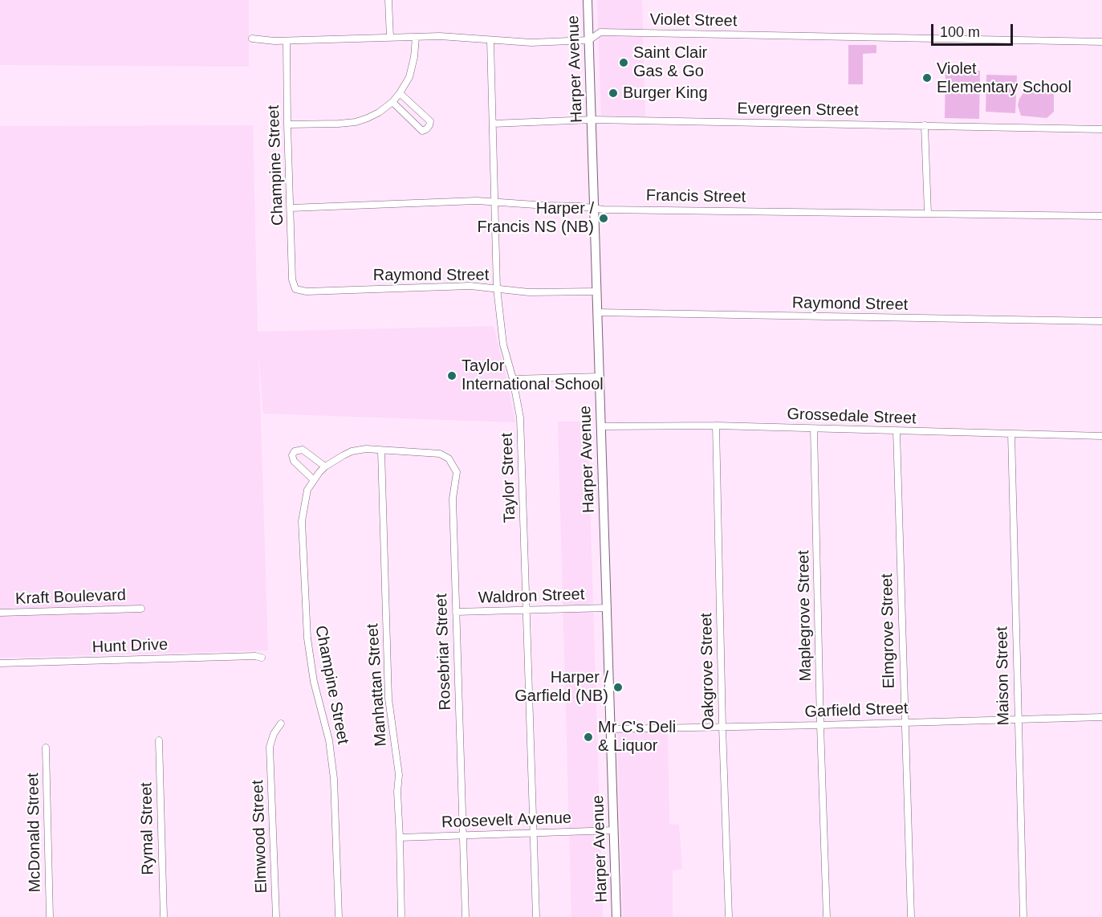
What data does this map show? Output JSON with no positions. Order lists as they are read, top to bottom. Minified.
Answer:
{"streets":{"main road":["Harper Avenue"],"street":["Violet Street","Evergreen Street","Champine Street","Francis Street","Raymond Street","Grossedale Street","Taylor Street","Waldron Street","Kraft Boulevard","Maplegrove Street","Elmgrove Street","Hunt Drive","Rosebriar Street","Oakgrove Street","Maison Street","Manhattan Street","Garfield Street","Roosevelt Avenue","Rymal Street","McDonald Street","Elmwood Street"]},"crossings":[["Violet Street","Harper Avenue"],["Violet Street","Champine Street"],["Violet Street","Taylor Street"],["Harper Avenue","Evergreen Street"],["Harper Avenue","Francis Street"],["Harper Avenue","Raymond Street"],["Harper Avenue","Grossedale Street"],["Harper Avenue","Waldron Street"],["Harper Avenue","Garfield Street"],["Harper Avenue","Roosevelt Avenue"],["Evergreen Street","Taylor Street"],["Champine Street","Francis Street"],["Champine Street","Raymond Street"],["Champine Street","Rosebriar Street"],["Champine Street","Manhattan Street"],["Francis Street","Taylor Street"],["Raymond Street","Taylor Street"],["Grossedale Street","Maplegrove Street"],["Grossedale Street","Elmgrove Street"],["Grossedale Street","Oakgrove Street"],["Grossedale Street","Maison Street"],["Taylor Street","Waldron Street"],["Taylor Street","Roosevelt Avenue"],["Waldron Street","Rosebriar Street"],["Maplegrove Street","Garfield Street"],["Elmgrove Street","Garfield Street"],["Rosebriar Street","Manhattan Street"],["Rosebriar Street","Roosevelt Avenue"],["Oakgrove Street","Garfield Street"],["Maison Street","Garfield Street"],["Manhattan Street","Roosevelt Avenue"]],"places":["Saint Clair Gas & Go","Violet Elementary School","Burger King","Harper / Francis NS (NB)","Taylor International School","Harper / Garfield (NB)","Mr C's Deli & Liquor"],"scale_bar":"100 m"}
